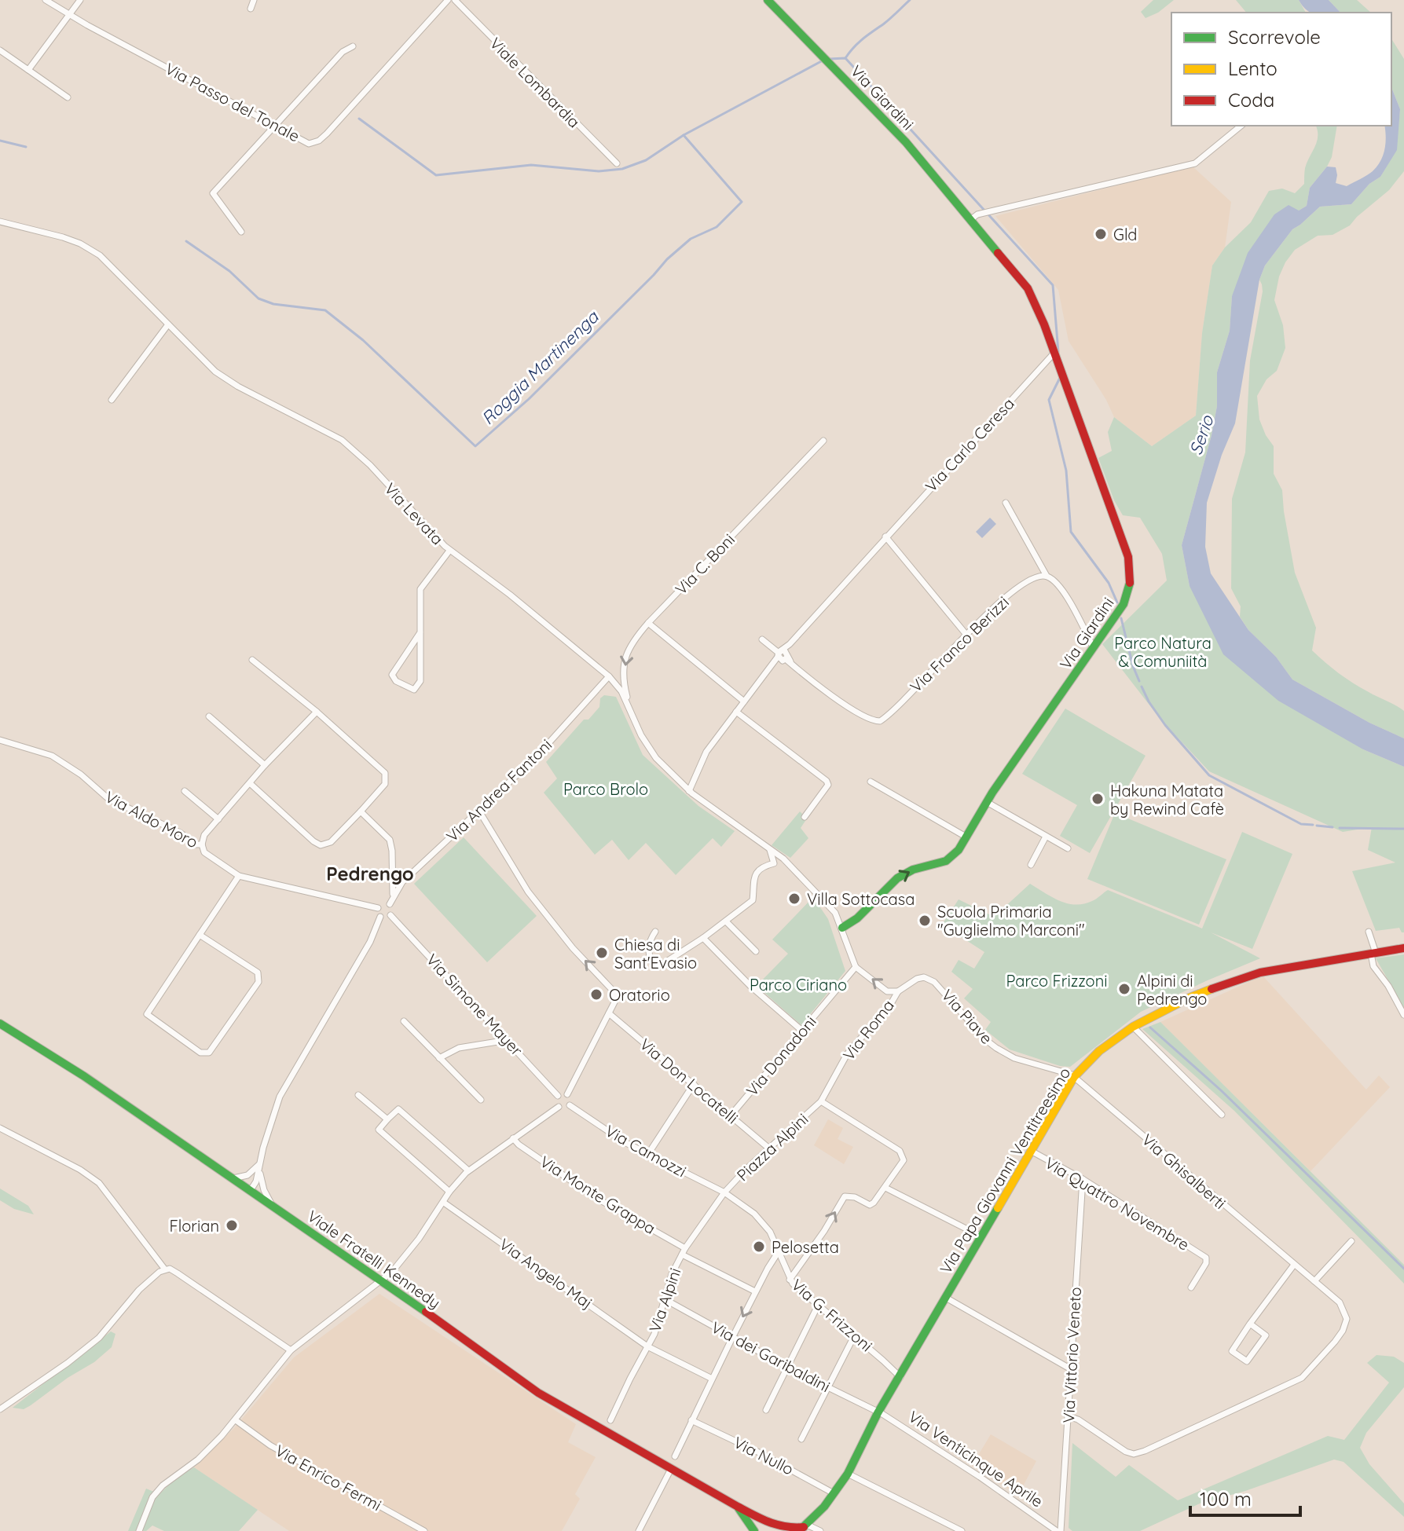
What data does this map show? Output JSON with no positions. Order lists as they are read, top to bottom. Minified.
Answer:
{"streets":{"street":["Viale Lombardia","Via Giardini","Via Passo del Tonale","Via Carlo Ceresa","Via Levata","Via C. Boni","Via Franco Berizzi","Via Andrea Fantoni","Via Aldo Moro","Via Simone Mayer","Via Piave","Via Roma","Via Donadoni","Via Don Locatelli","Piazza Alpini","Via Camozzi","Via Papa Giovanni Ventitreesimo","Via Ghisalberti","Via Monte Grappa","Via Quattro Novembre","Viale Fratelli Kennedy","Via Angelo Maj","Via Alpini","Via G. Frizzoni","Via Vittorio Veneto","Via dei Garibaldini","Via Nullo","Via Venticinque Aprile","Via Enrico Fermi"]},"crossings":[["Via Giardini","Via Carlo Ceresa"],["Via Giardini","Via Levata"],["Via Carlo Ceresa","Via Levata"],["Via Carlo Ceresa","Via Franco Berizzi"],["Via Levata","Via C. Boni"],["Via Levata","Via Andrea Fantoni"],["Via Levata","Via Donadoni"],["Via Andrea Fantoni","Via Aldo Moro"],["Via Andrea Fantoni","Via Simone Mayer"],["Via Aldo Moro","Via Simone Mayer"],["Via Simone Mayer","Via Camozzi"],["Via Piave","Via Roma"],["Via Piave","Via Papa Giovanni Ventitreesimo"],["Via Piave","Via Ghisalberti"],["Via Roma","Piazza Alpini"],["Via Donadoni","Via Don Locatelli"],["Via Don Locatelli","Piazza Alpini"],["Piazza Alpini","Via Camozzi"],["Piazza Alpini","Via Alpini"],["Piazza Alpini","Via G. Frizzoni"],["Via Camozzi","Via Alpini"],["Via Camozzi","Via G. Frizzoni"],["Via Papa Giovanni Ventitreesimo","Via Ghisalberti"],["Via Papa Giovanni Ventitreesimo","Via Quattro Novembre"],["Via Papa Giovanni Ventitreesimo","Via G. Frizzoni"],["Via Papa Giovanni Ventitreesimo","Via dei Garibaldini"],["Via Papa Giovanni Ventitreesimo","Via Nullo"],["Via Papa Giovanni Ventitreesimo","Via Venticinque Aprile"],["Via Ghisalberti","Via Vittorio Veneto"],["Via Monte Grappa","Via Alpini"],["Via Quattro Novembre","Via Vittorio Veneto"],["Via Angelo Maj","Via Alpini"],["Via Alpini","Via G. Frizzoni"],["Via Alpini","Via dei Garibaldini"],["Via Vittorio Veneto","Via Venticinque Aprile"],["Via dei Garibaldini","Via Venticinque Aprile"]],"districts":["Pedrengo"],"water":["Roggia Martinenga","Serio"],"parks":["Parco Natura & Comuniità","Parco Brolo","Parco Frizzoni","Parco Ciriano"],"places":["Gld","Hakuna Matata by Rewind Cafè","Villa Sottocasa","Scuola Primaria \"Guglielmo Marconi\"","Chiesa di Sant'Evasio","Alpini di Pedrengo","Oratorio","Florian","Pelosetta"],"legend":["Scorrevole","Lento","Coda"],"scale_bar":"100 m"}
